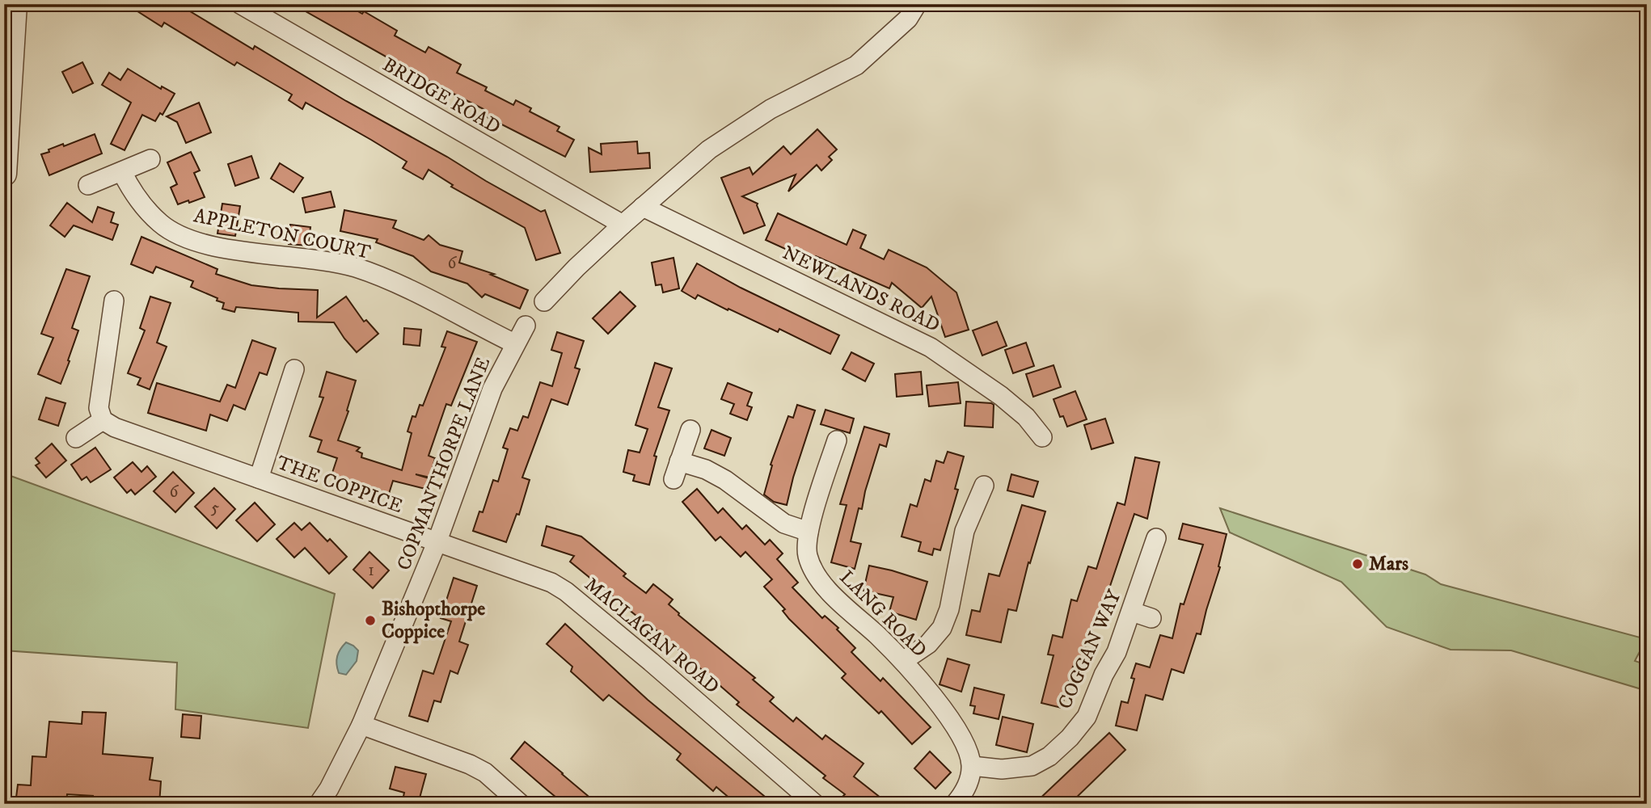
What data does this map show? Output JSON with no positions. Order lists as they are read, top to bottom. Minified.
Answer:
{"streets":{"street":["BRIDGE ROAD","APPLETON COURT","NEWLANDS ROAD","COPMANTHORPE LANE","THE COPPICE","LANG ROAD","MACLAGAN ROAD","COGGAN WAY"]},"crossings":[["APPLETON COURT","COPMANTHORPE LANE"],["COPMANTHORPE LANE","THE COPPICE"],["COPMANTHORPE LANE","MACLAGAN ROAD"],["THE COPPICE","MACLAGAN ROAD"],["LANG ROAD","COGGAN WAY"]],"places":["Mars","Bishopthorpe Coppice"],"house_numbers":["6","6","5","1"]}
